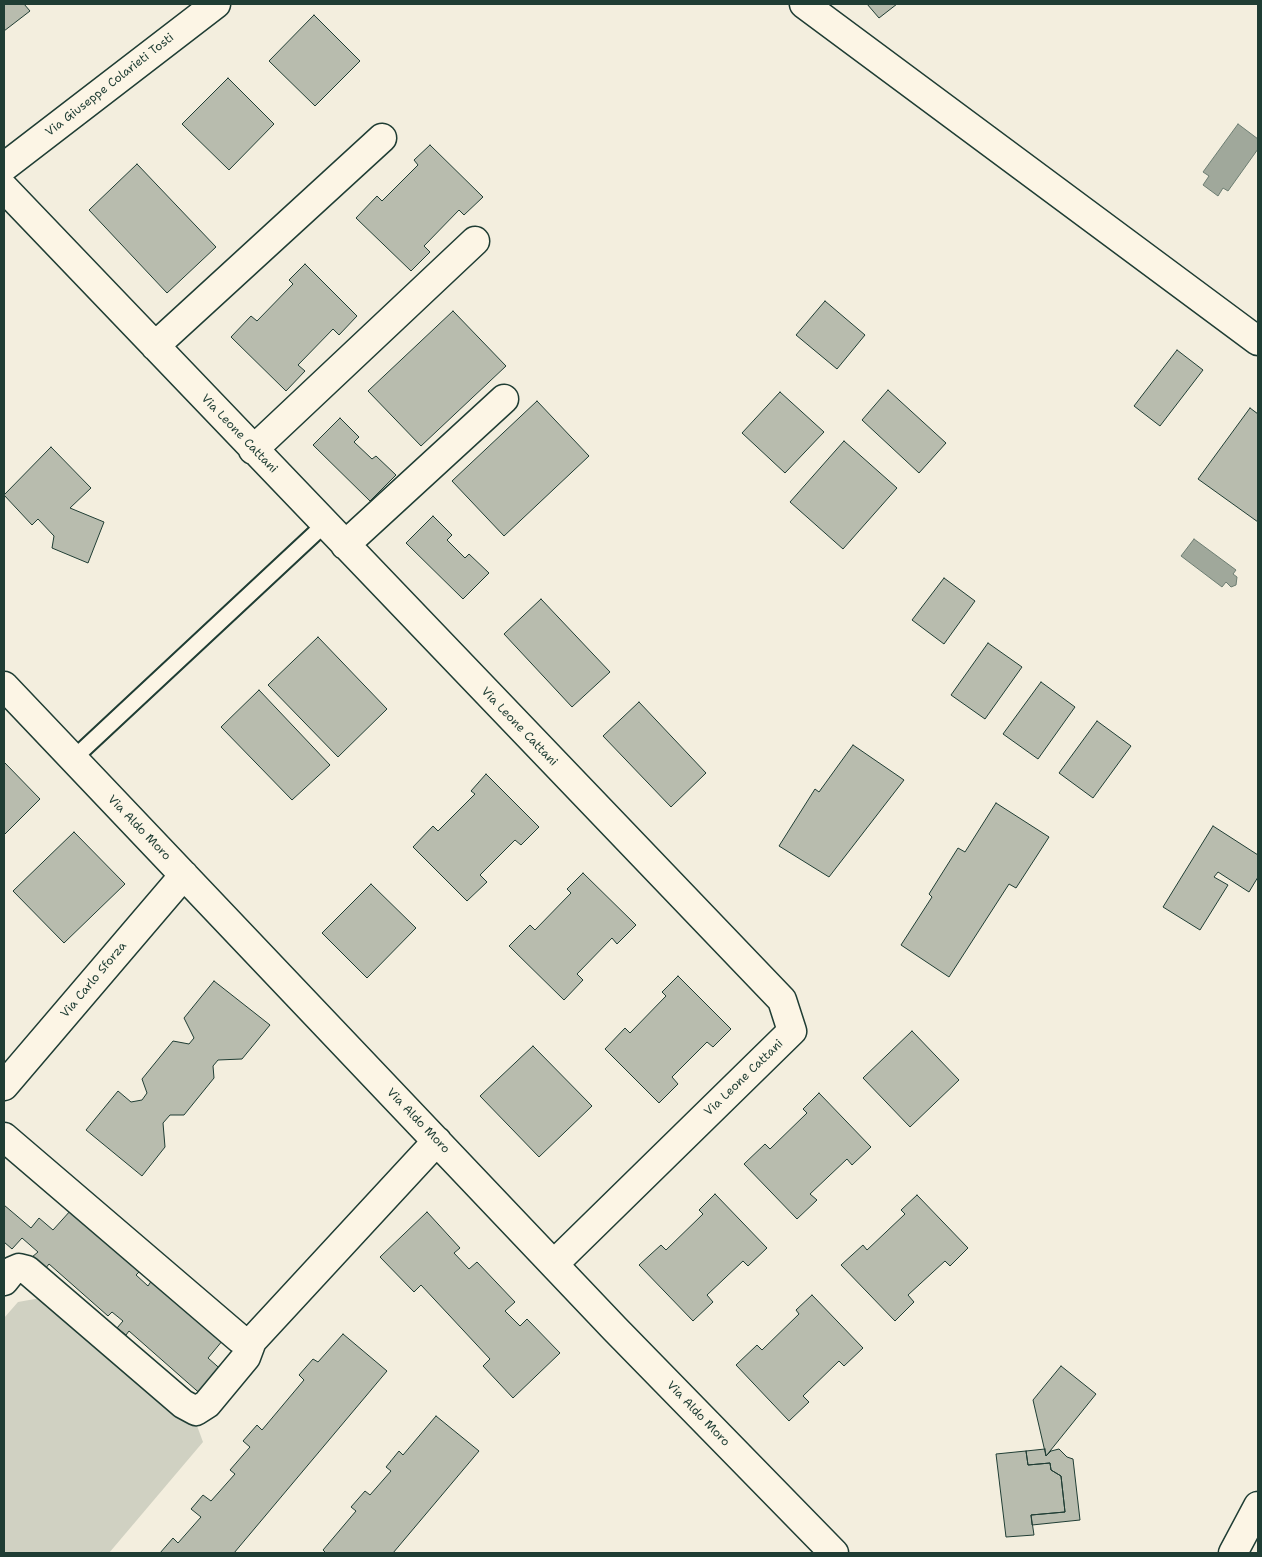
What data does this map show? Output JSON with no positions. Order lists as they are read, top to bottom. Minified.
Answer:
{"streets":{"street":["Via Giuseppe Colarieti Tosti","Via Leone Cattani","Via Aldo Moro","Via Carlo Sforza"]},"crossings":[["Via Leone Cattani","Via Aldo Moro"],["Via Aldo Moro","Via Carlo Sforza"]]}
